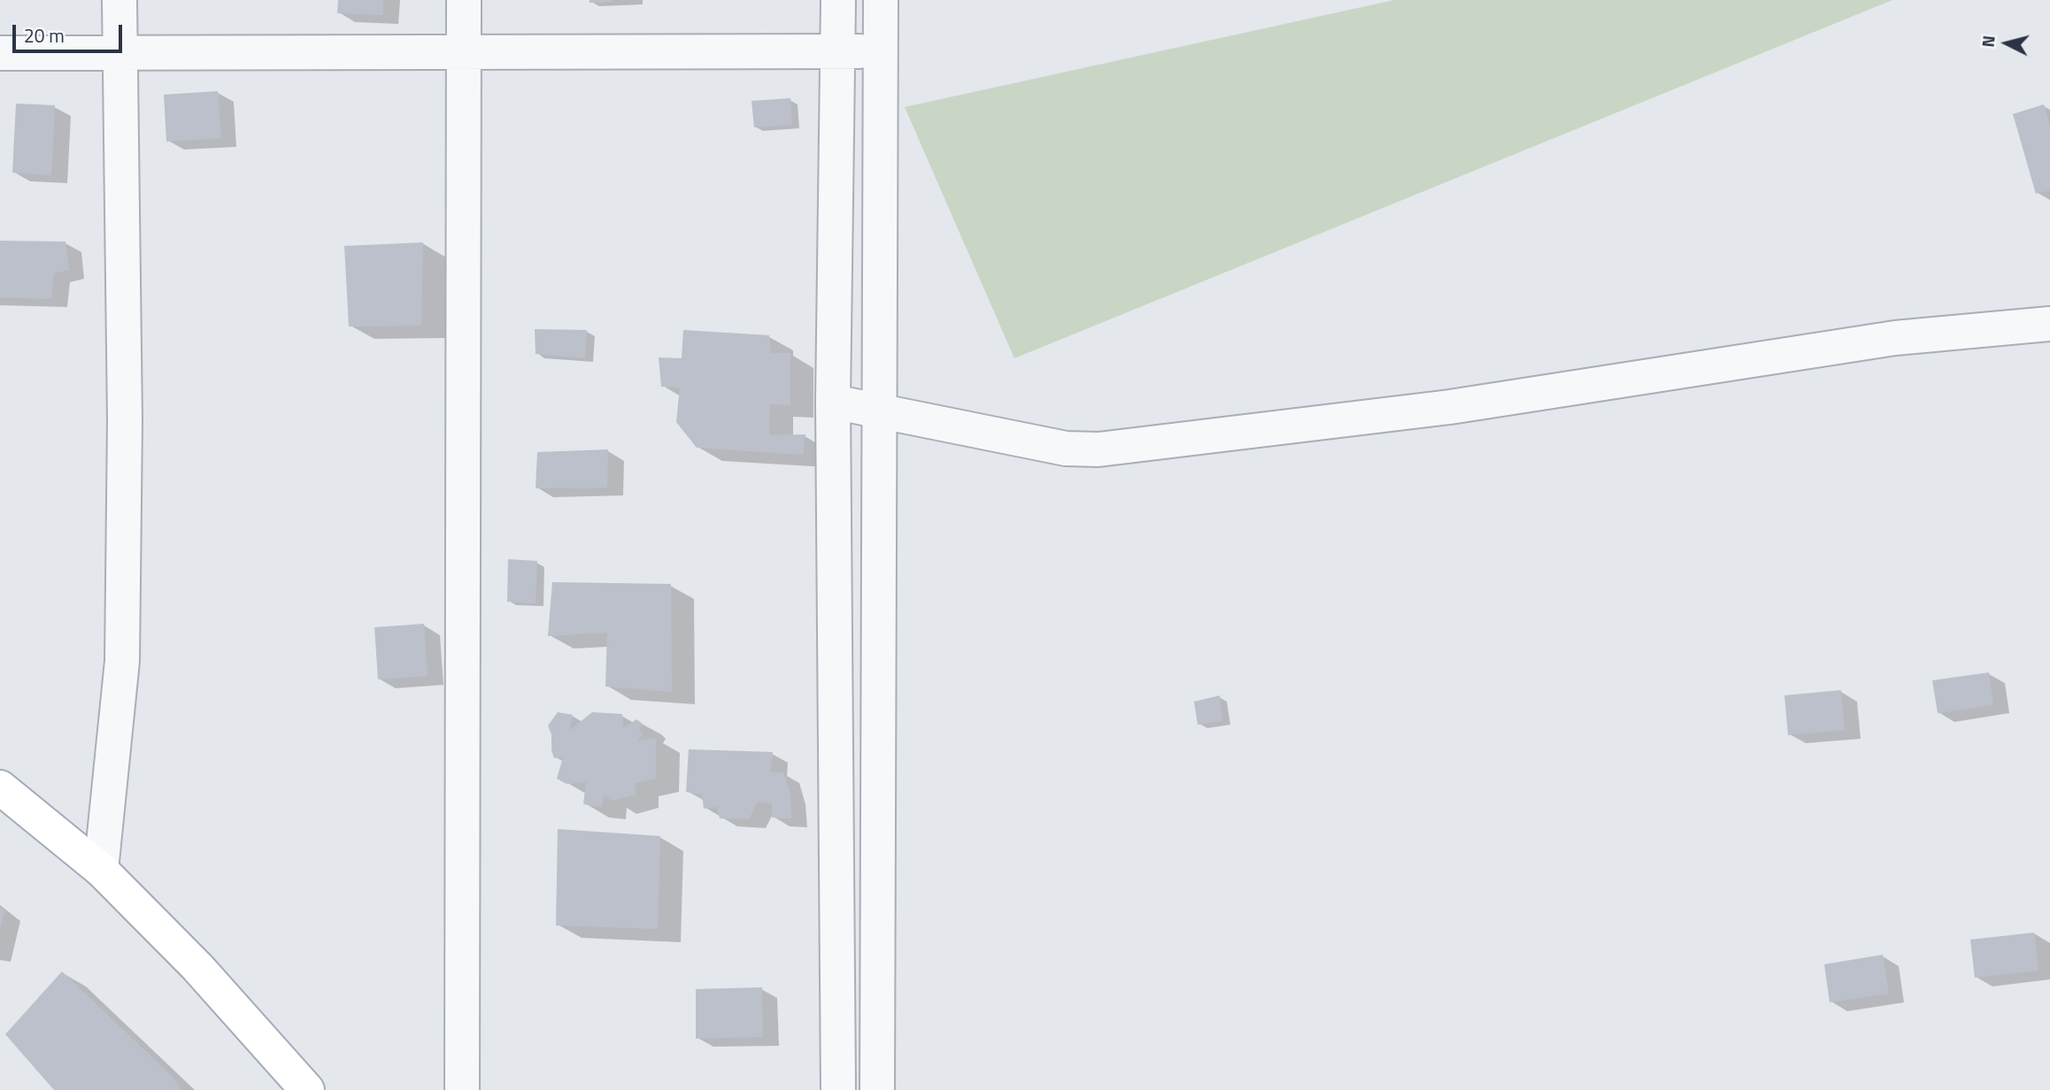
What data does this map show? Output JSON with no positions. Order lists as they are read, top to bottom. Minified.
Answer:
{"scale_bar":"20 m","north":"left"}
